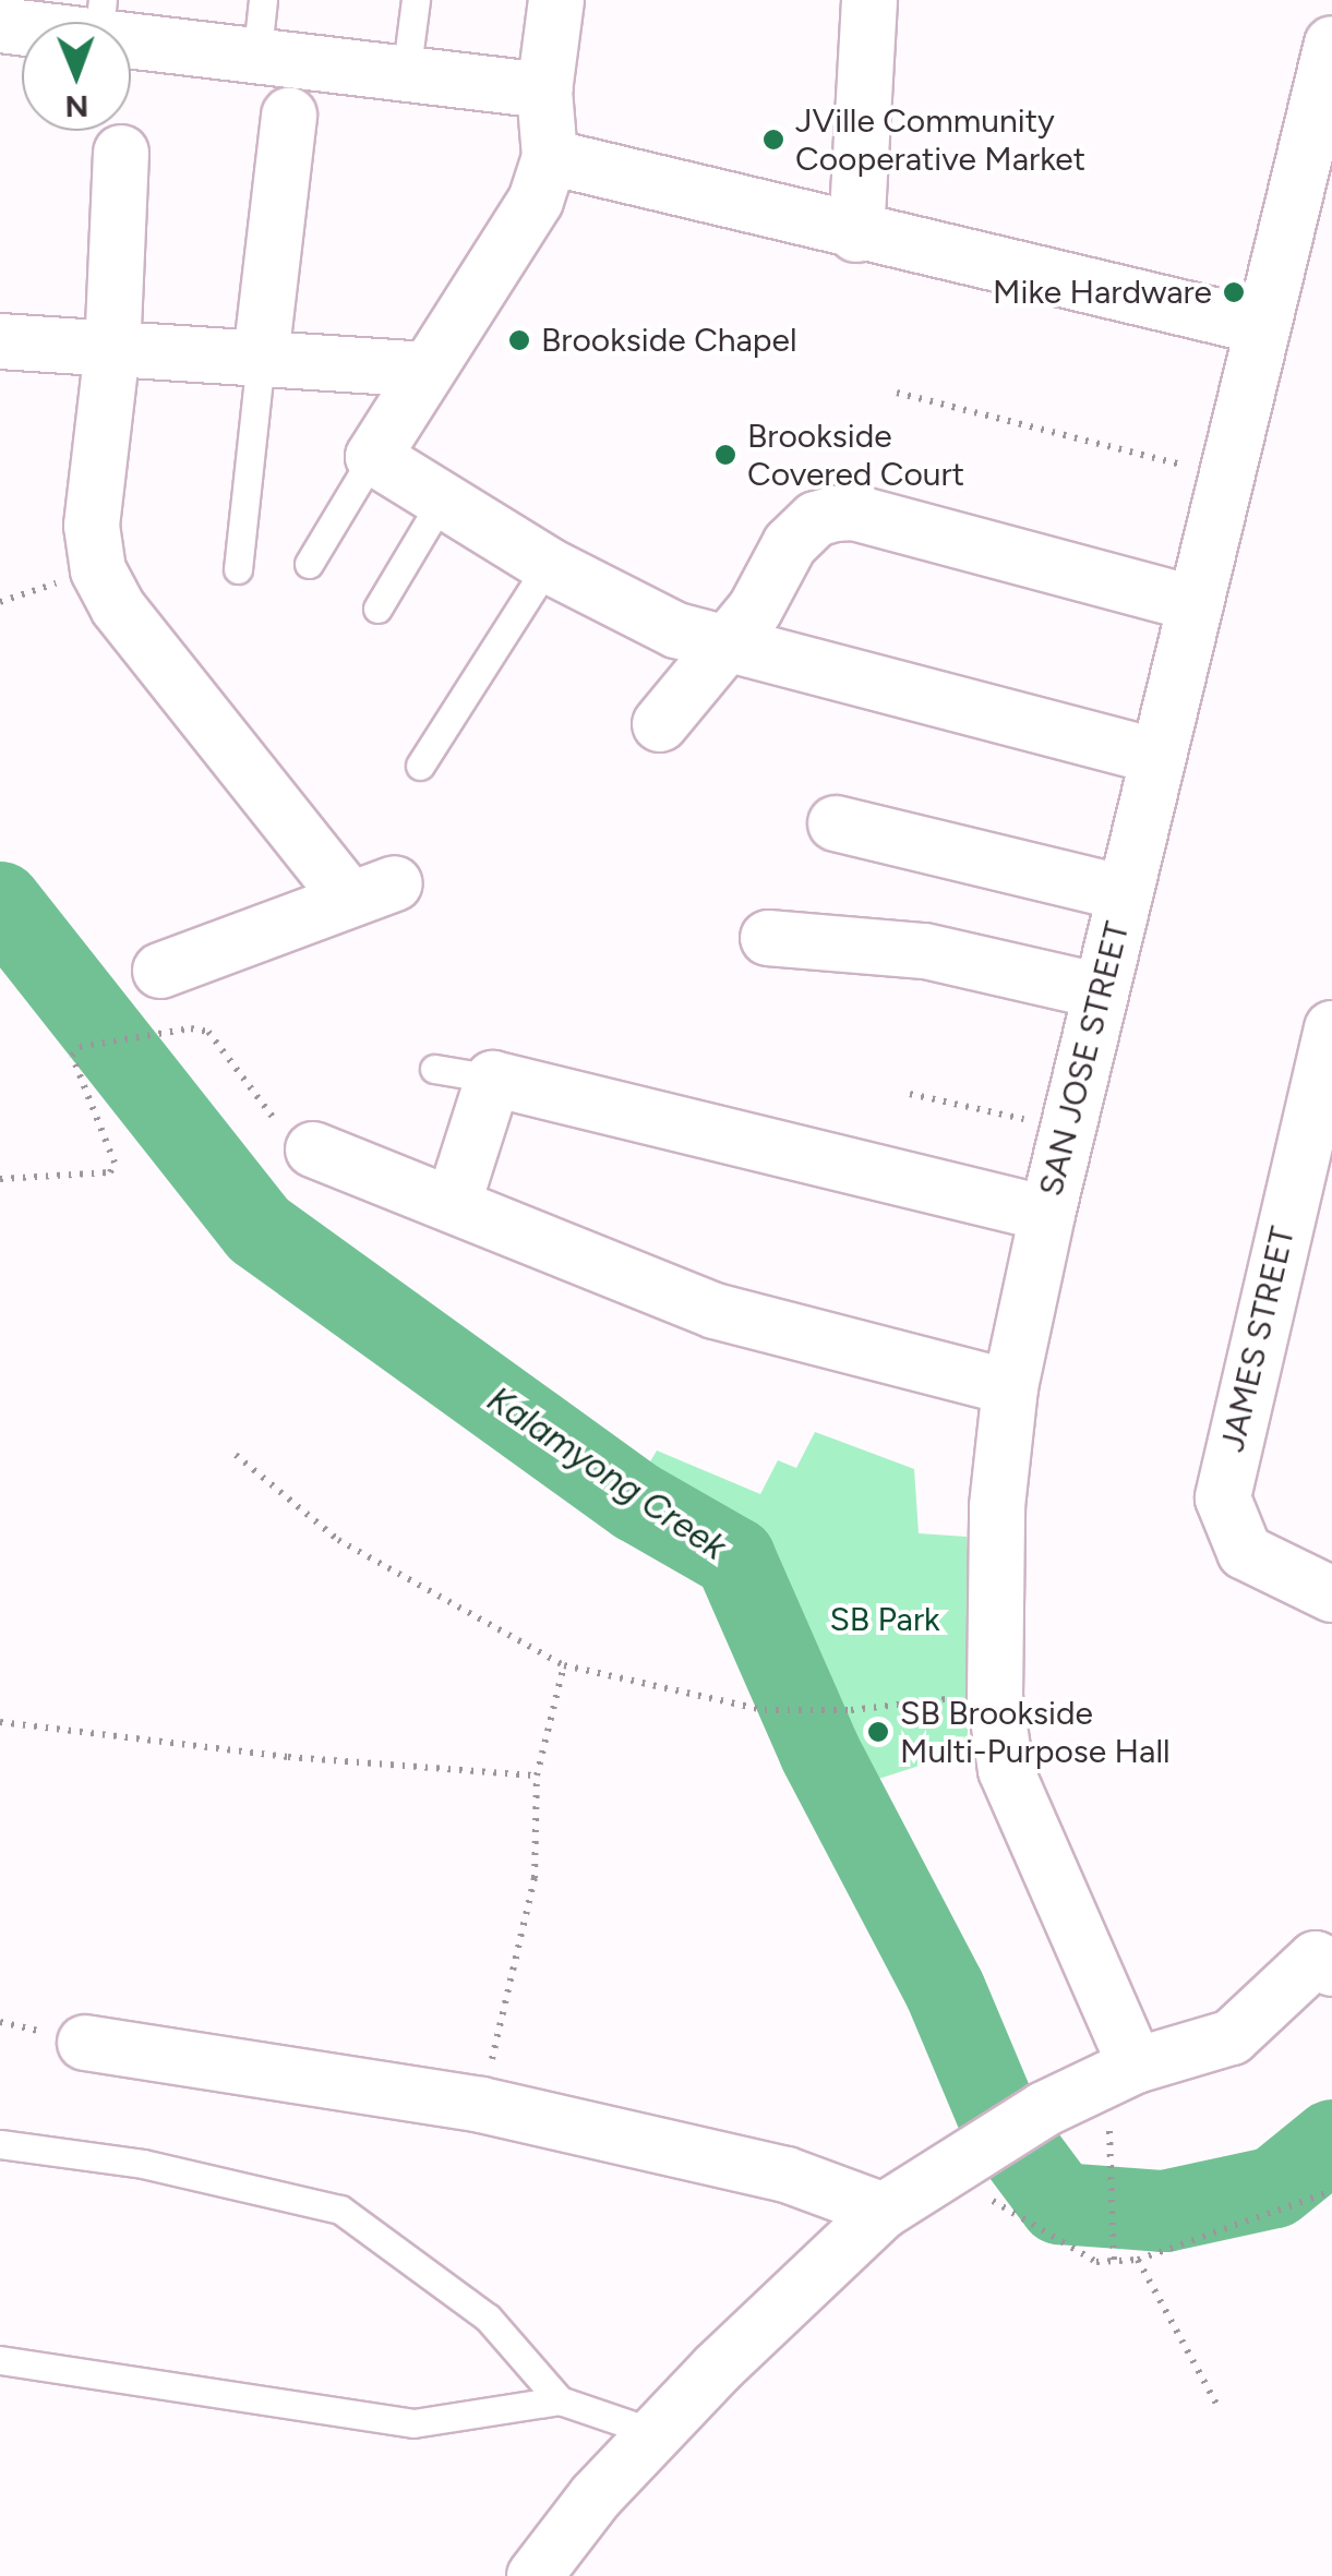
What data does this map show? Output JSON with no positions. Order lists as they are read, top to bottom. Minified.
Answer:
{"streets":{"street":["SAN JOSE STREET","JAMES STREET"]},"water":["Kalamyong Creek"],"parks":["SB Park"],"places":["JVille Community Cooperative Market","Mike Hardware","Brookside Chapel","Brookside Covered Court","SB Brookside Multi-Purpose Hall"],"north":"bottom"}
